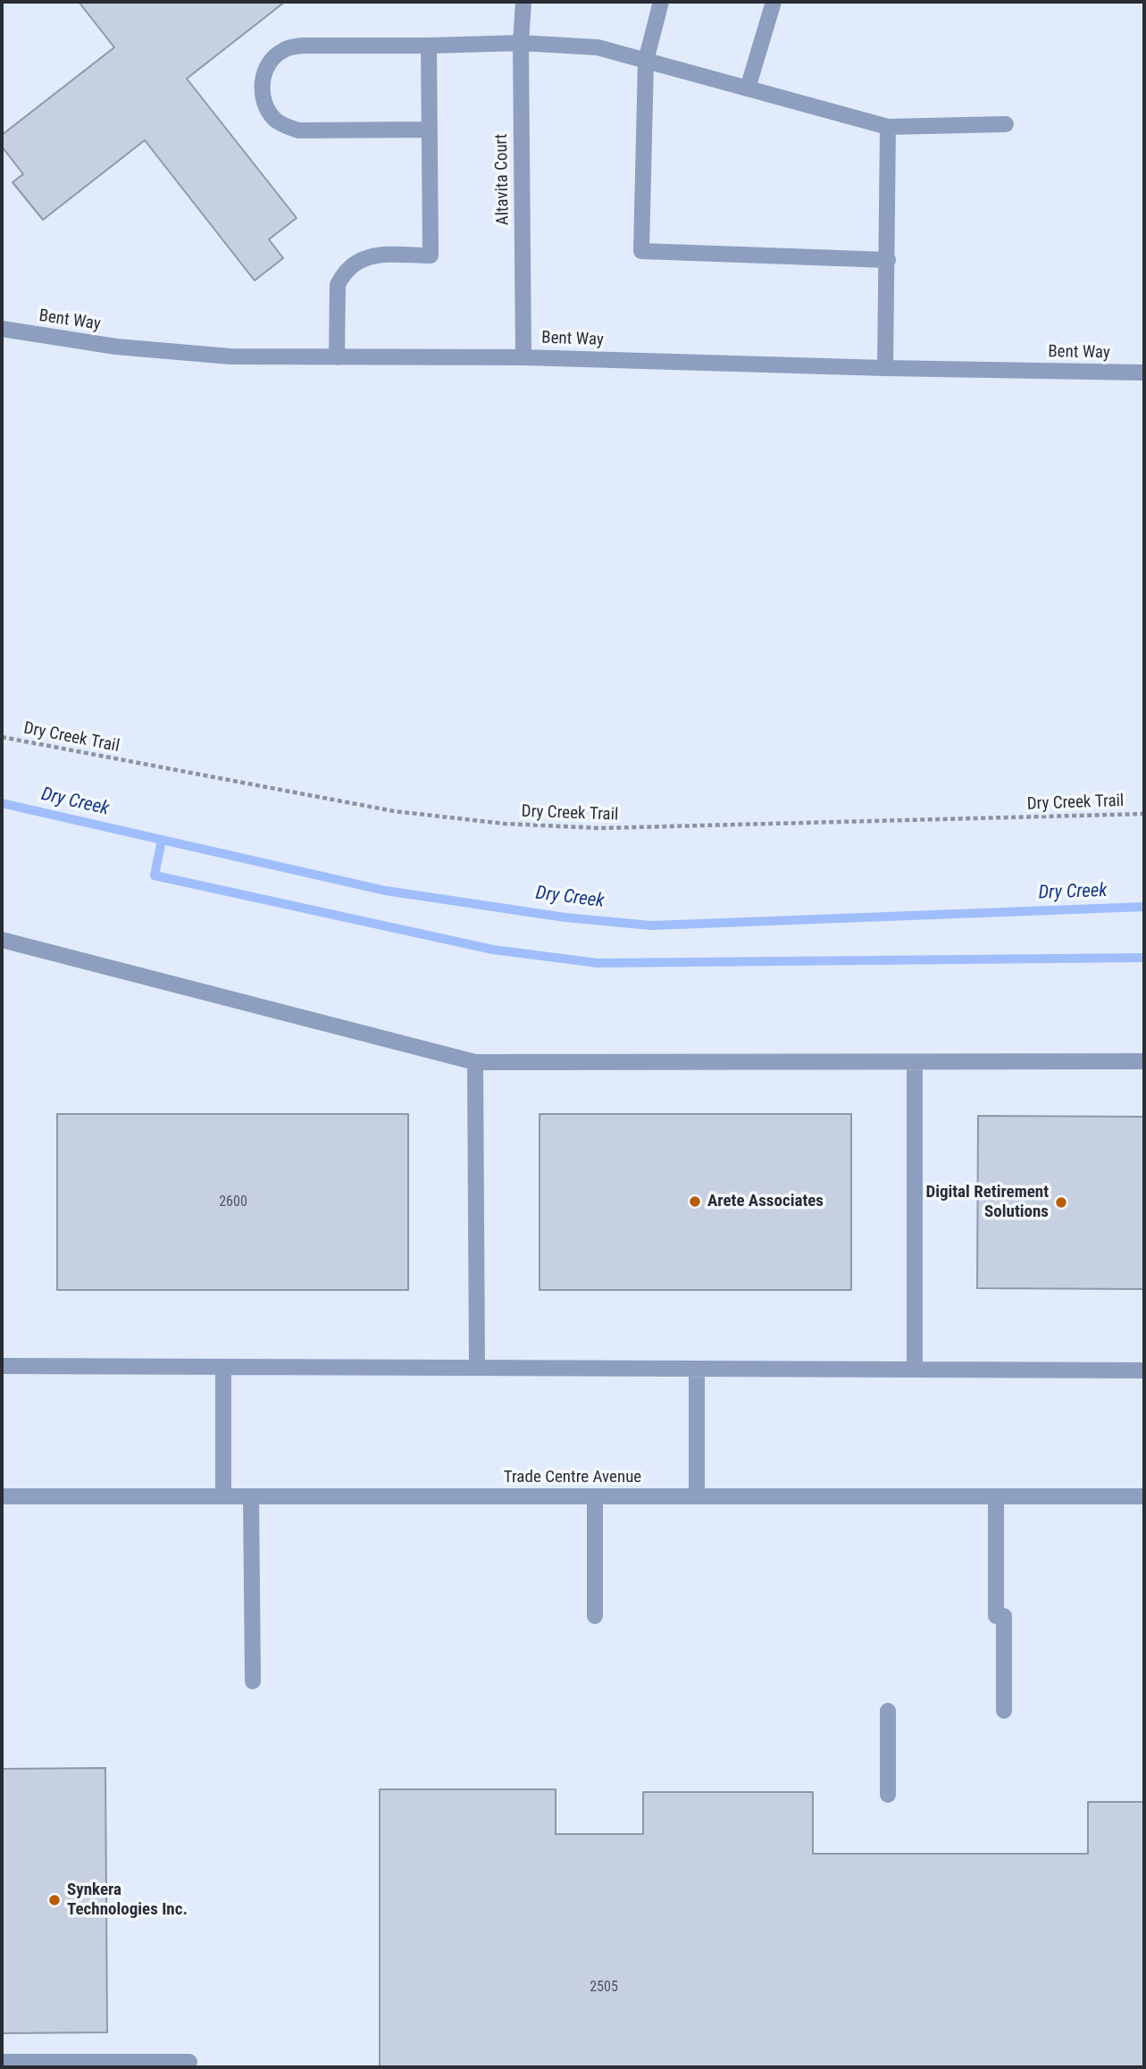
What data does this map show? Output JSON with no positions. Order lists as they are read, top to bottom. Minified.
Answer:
{"streets":{"street":["Altavita Court","Bent Way","Trade Centre Avenue"],"path":["Dry Creek Trail"]},"crossings":[["Altavita Court","Bent Way"]],"water":["Dry Creek"],"places":["Arete Associates","Digital Retirement Solutions","Synkera Technologies Inc."],"house_numbers":["2600","2505"]}
